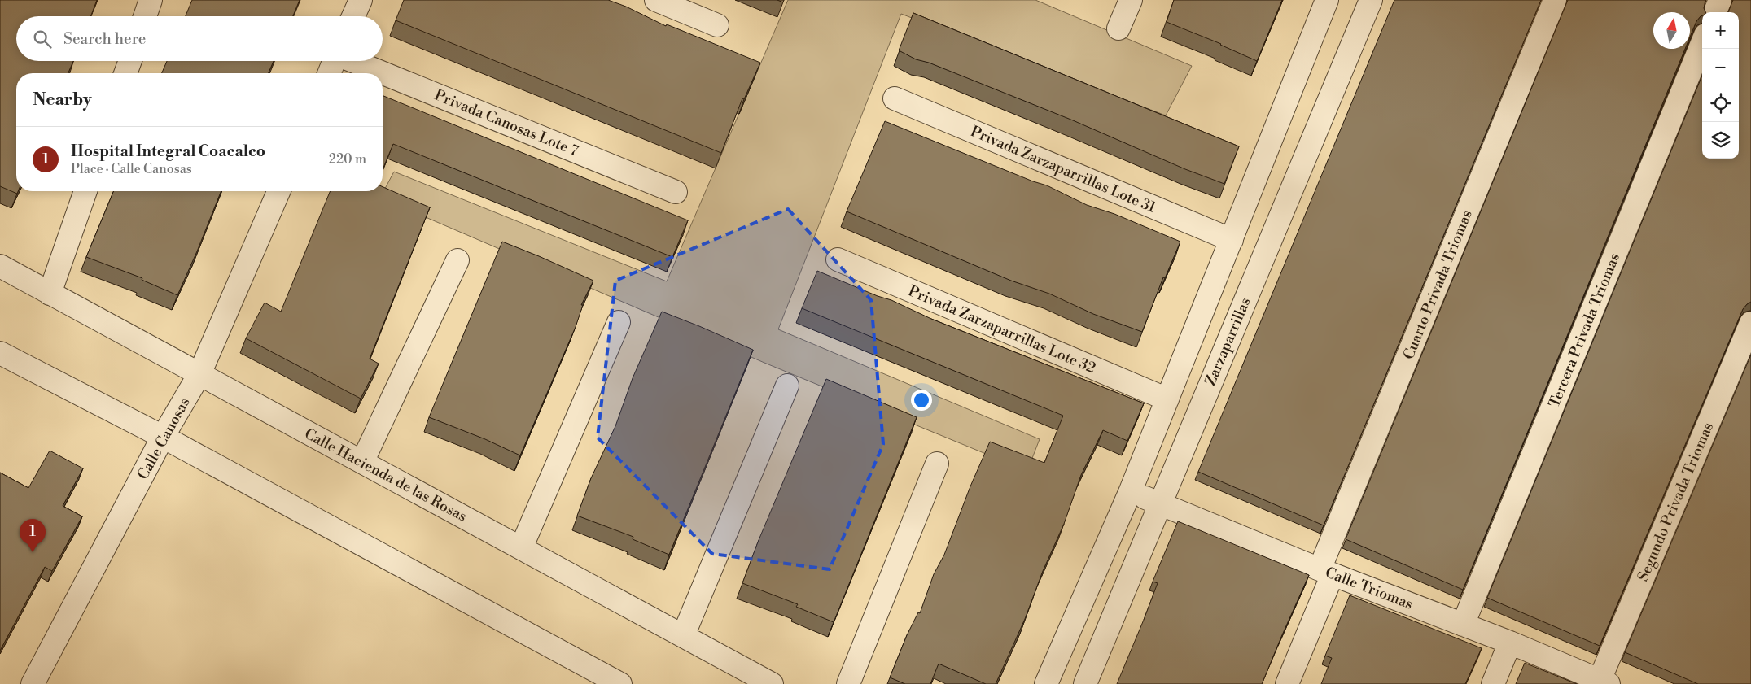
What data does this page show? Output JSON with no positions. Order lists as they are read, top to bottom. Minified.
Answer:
{"streets":{"street":["Privada Canosas Lote 7","Privada Zarzaparrillas Lote 31","Cuarto Privada Triomas","Privada Zarzaparrillas Lote 32","Tercera Privada Triomas","Zarzaparrillas","Calle Canosas","Calle Hacienda de las Rosas","Segundo Privada Triomas","Calle Triomas"]},"crossings":[["Cuarto Privada Triomas","Calle Triomas"],["Tercera Privada Triomas","Calle Triomas"],["Zarzaparrillas","Calle Triomas"],["Calle Canosas","Calle Hacienda de las Rosas"],["Segundo Privada Triomas","Calle Triomas"]],"north":"top","page":{"map_buttons":["+","−"],"search":"Search here","heading":"Nearby","list":[{"mark":"1","name":"Hospital Integral Coacalco","note":"Place · Calle Canosas","value":"220 m"}],"pins":"1"}}
